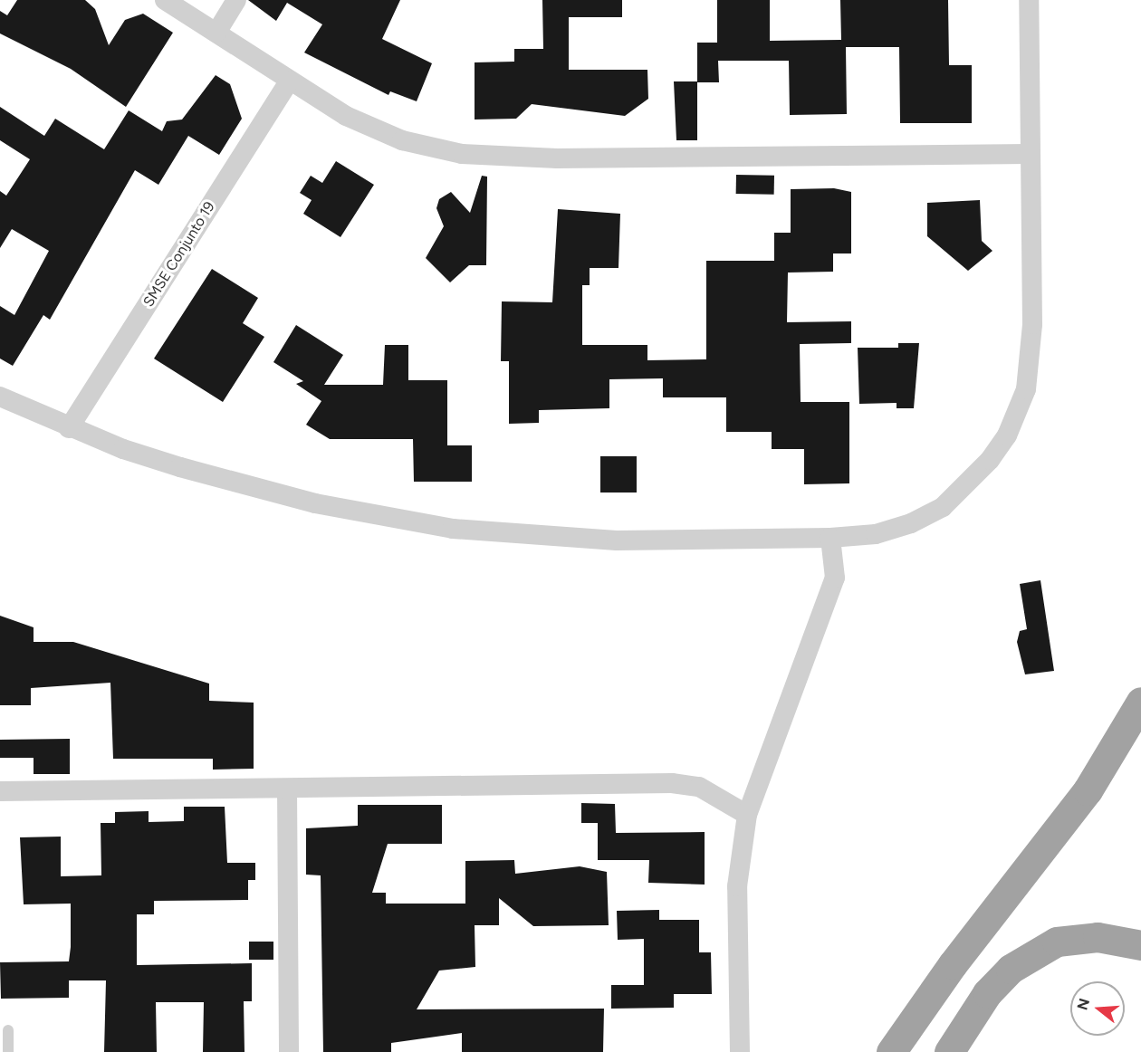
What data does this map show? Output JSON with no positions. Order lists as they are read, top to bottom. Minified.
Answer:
{"streets":{"street":["SMSE Conjunto 19"]},"north":"left"}
